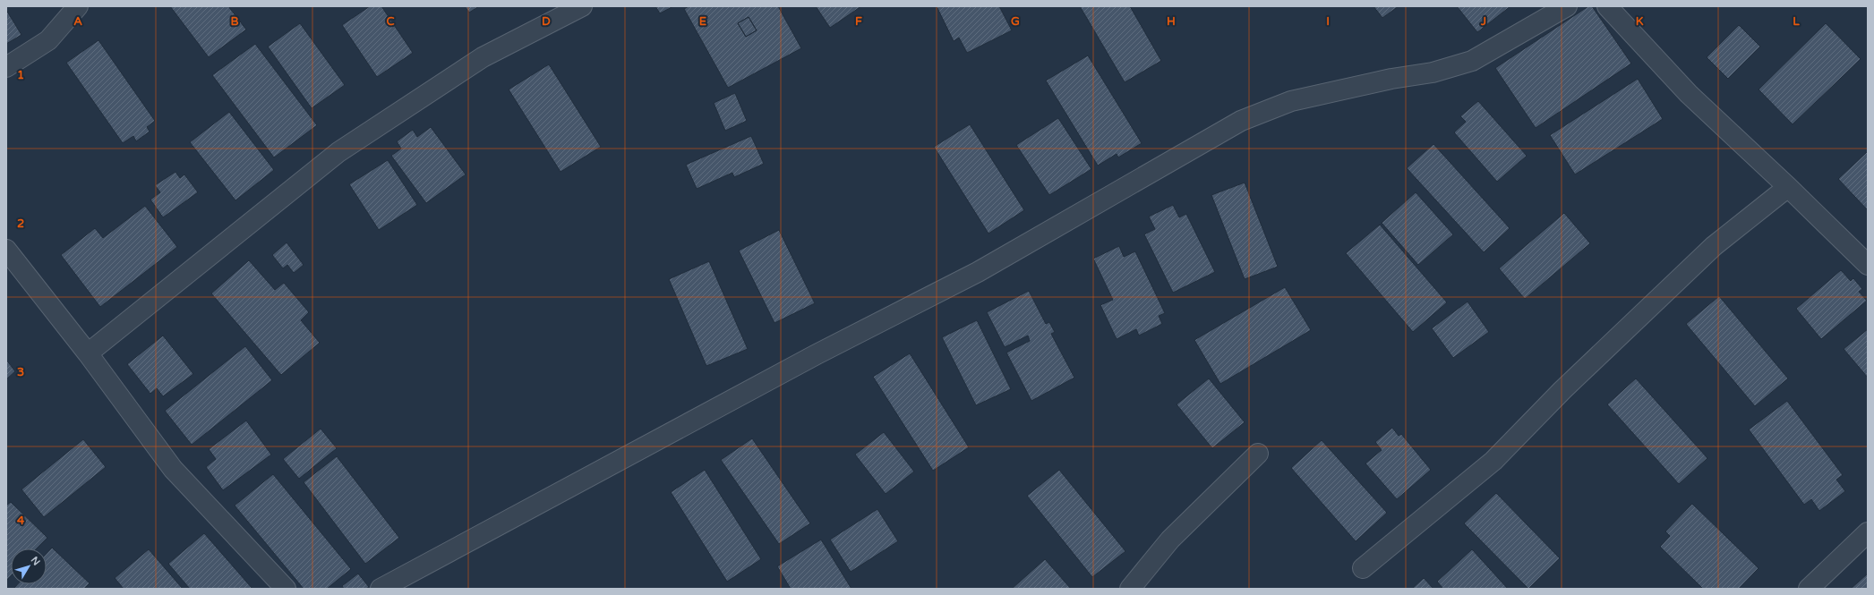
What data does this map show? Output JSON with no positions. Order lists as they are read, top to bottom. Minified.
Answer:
{"north":"top right","grid":{"columns":["A","B","C","D","E","F","G","H","I","J","K","L"],"rows":["1","2","3","4"]}}
